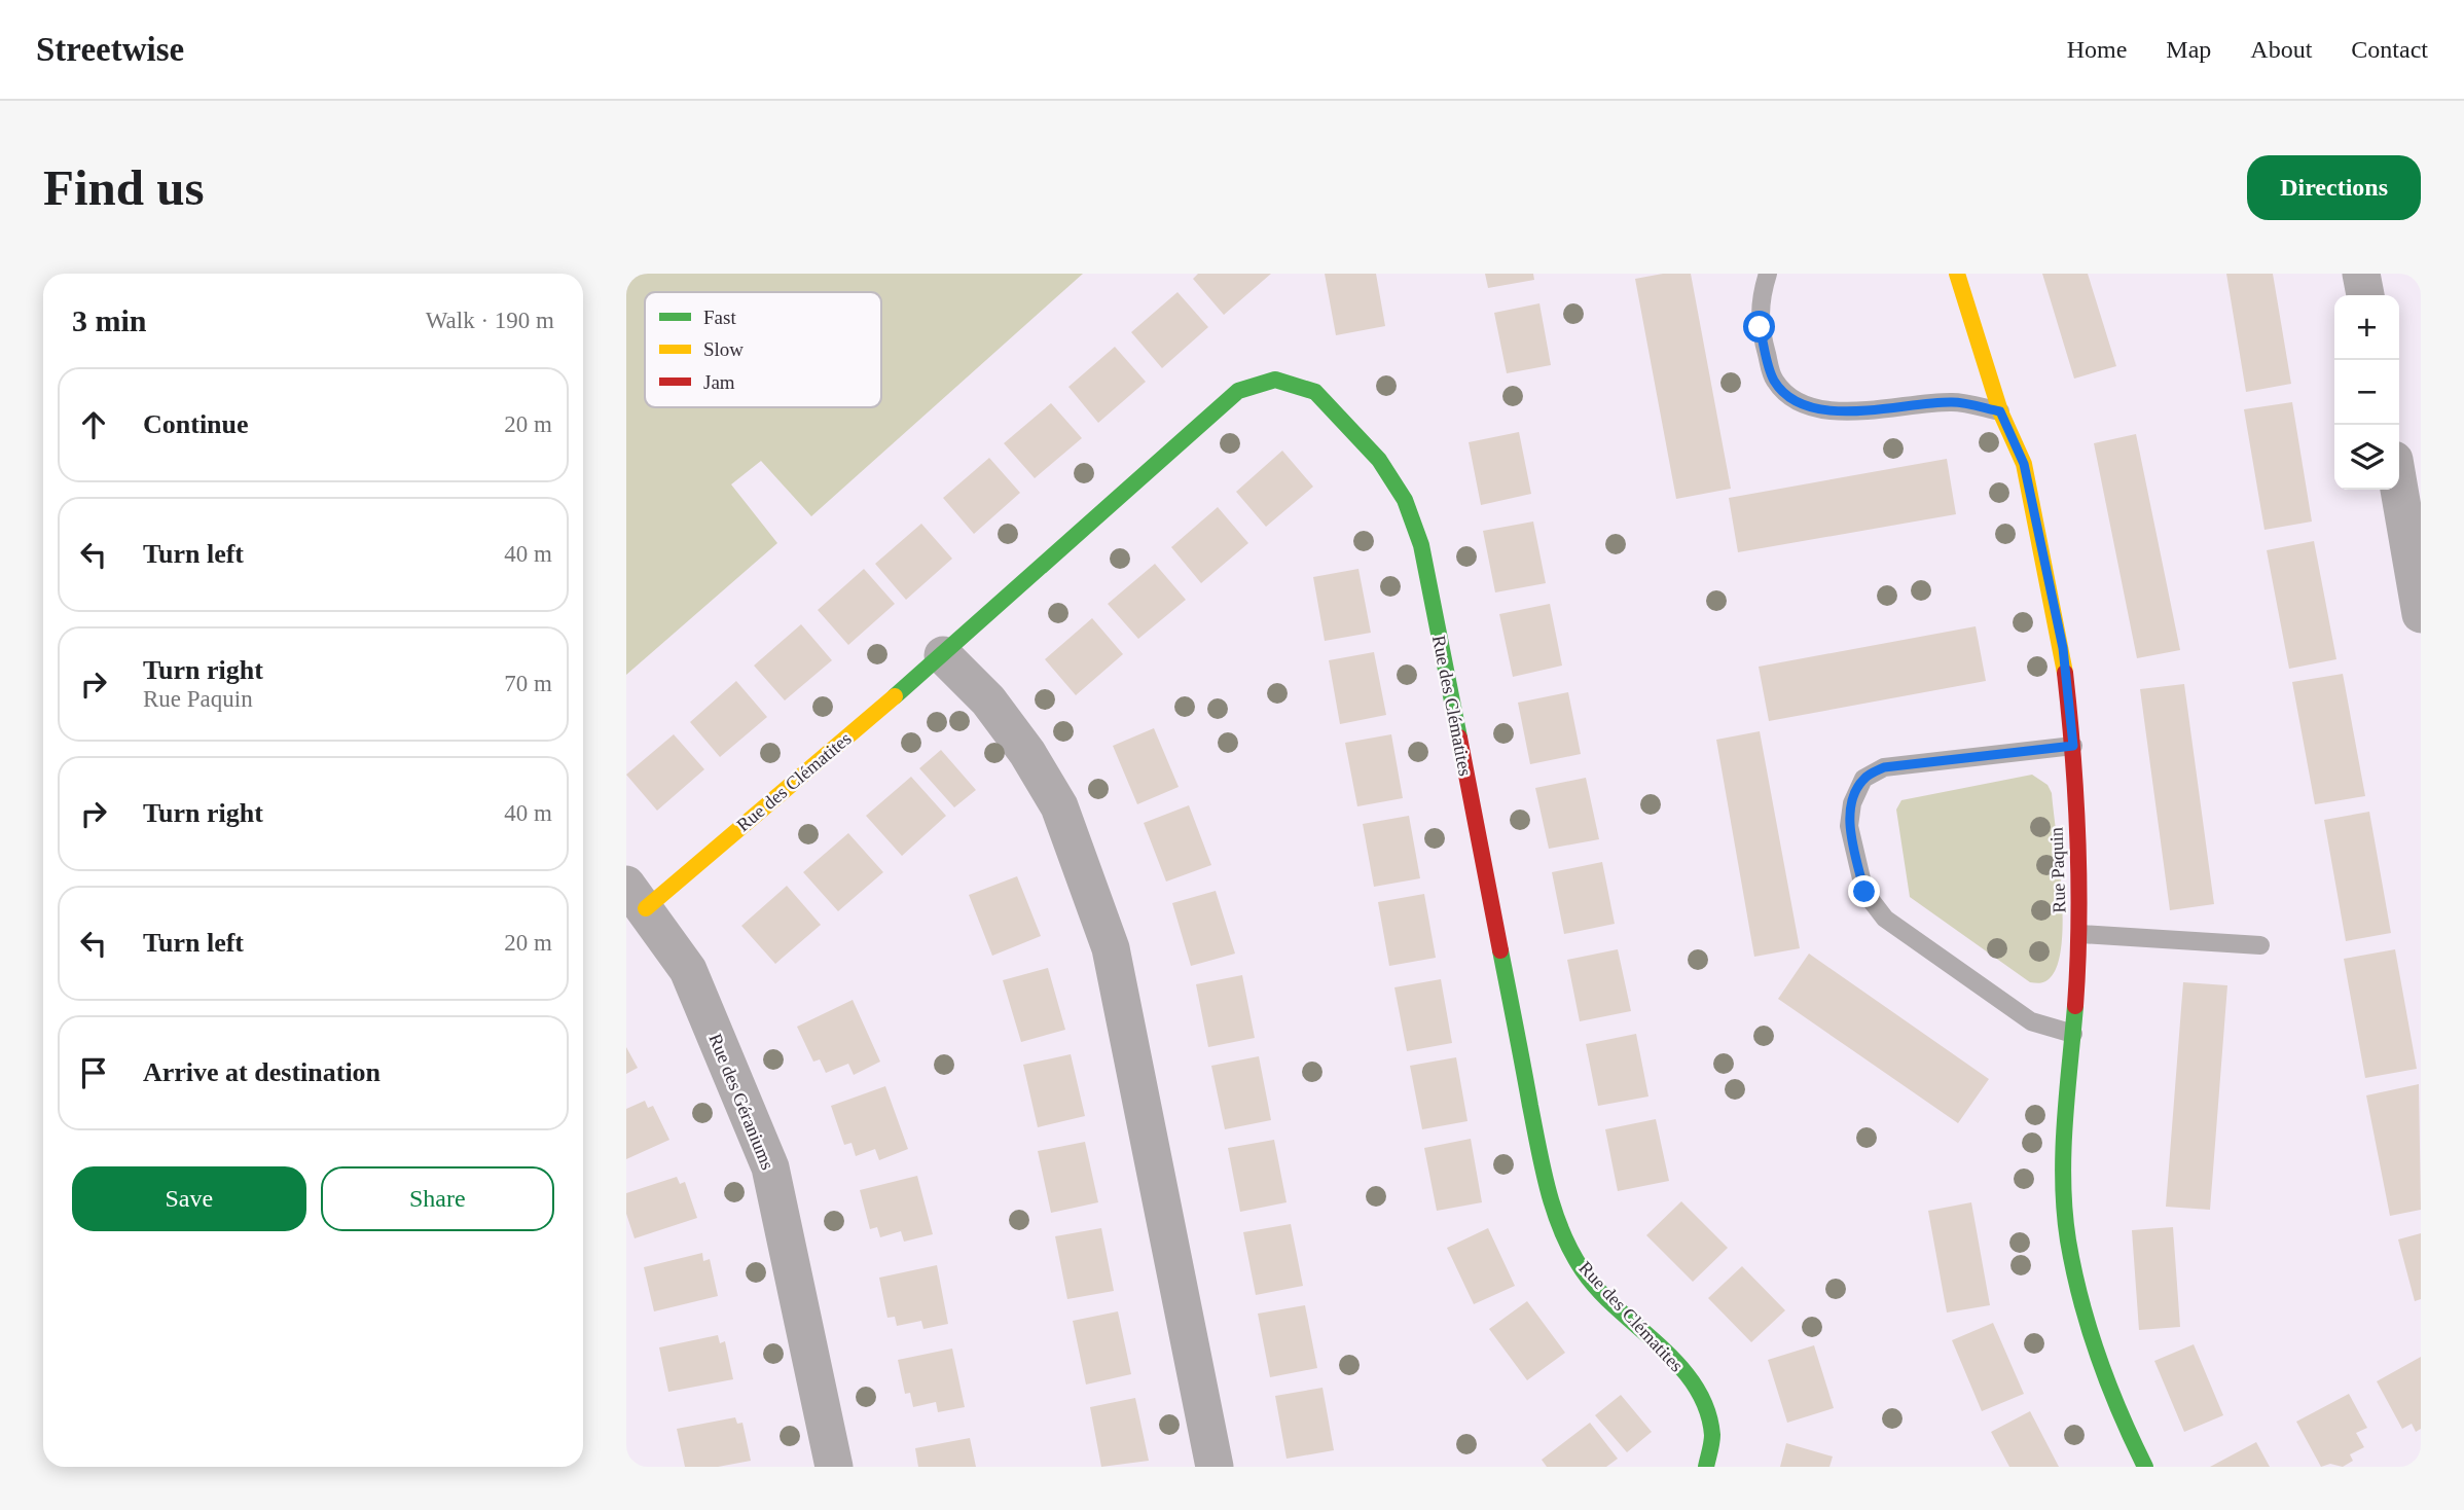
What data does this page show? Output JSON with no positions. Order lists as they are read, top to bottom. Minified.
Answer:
{"streets":{"street":["Rue des Clématites","Rue Paquin","Rue des Géraniums"]},"crossings":[["Rue des Clématites","Rue des Géraniums"]],"legend":["Fast","Slow","Jam"],"page":{"header":"Streetwise","nav":["Home","Map","About","Contact"],"buttons":["Directions",["Save","Share"]],"title":"Find us","heading":["3 min","Walk · 190 m"],"map_buttons":["+","−"],"list":[["Continue","20 m"],["Turn left","40 m"],["Turn right","Rue Paquin","70 m"],["Turn right","40 m"],["Turn left","20 m"],"Arrive at destination"]}}
